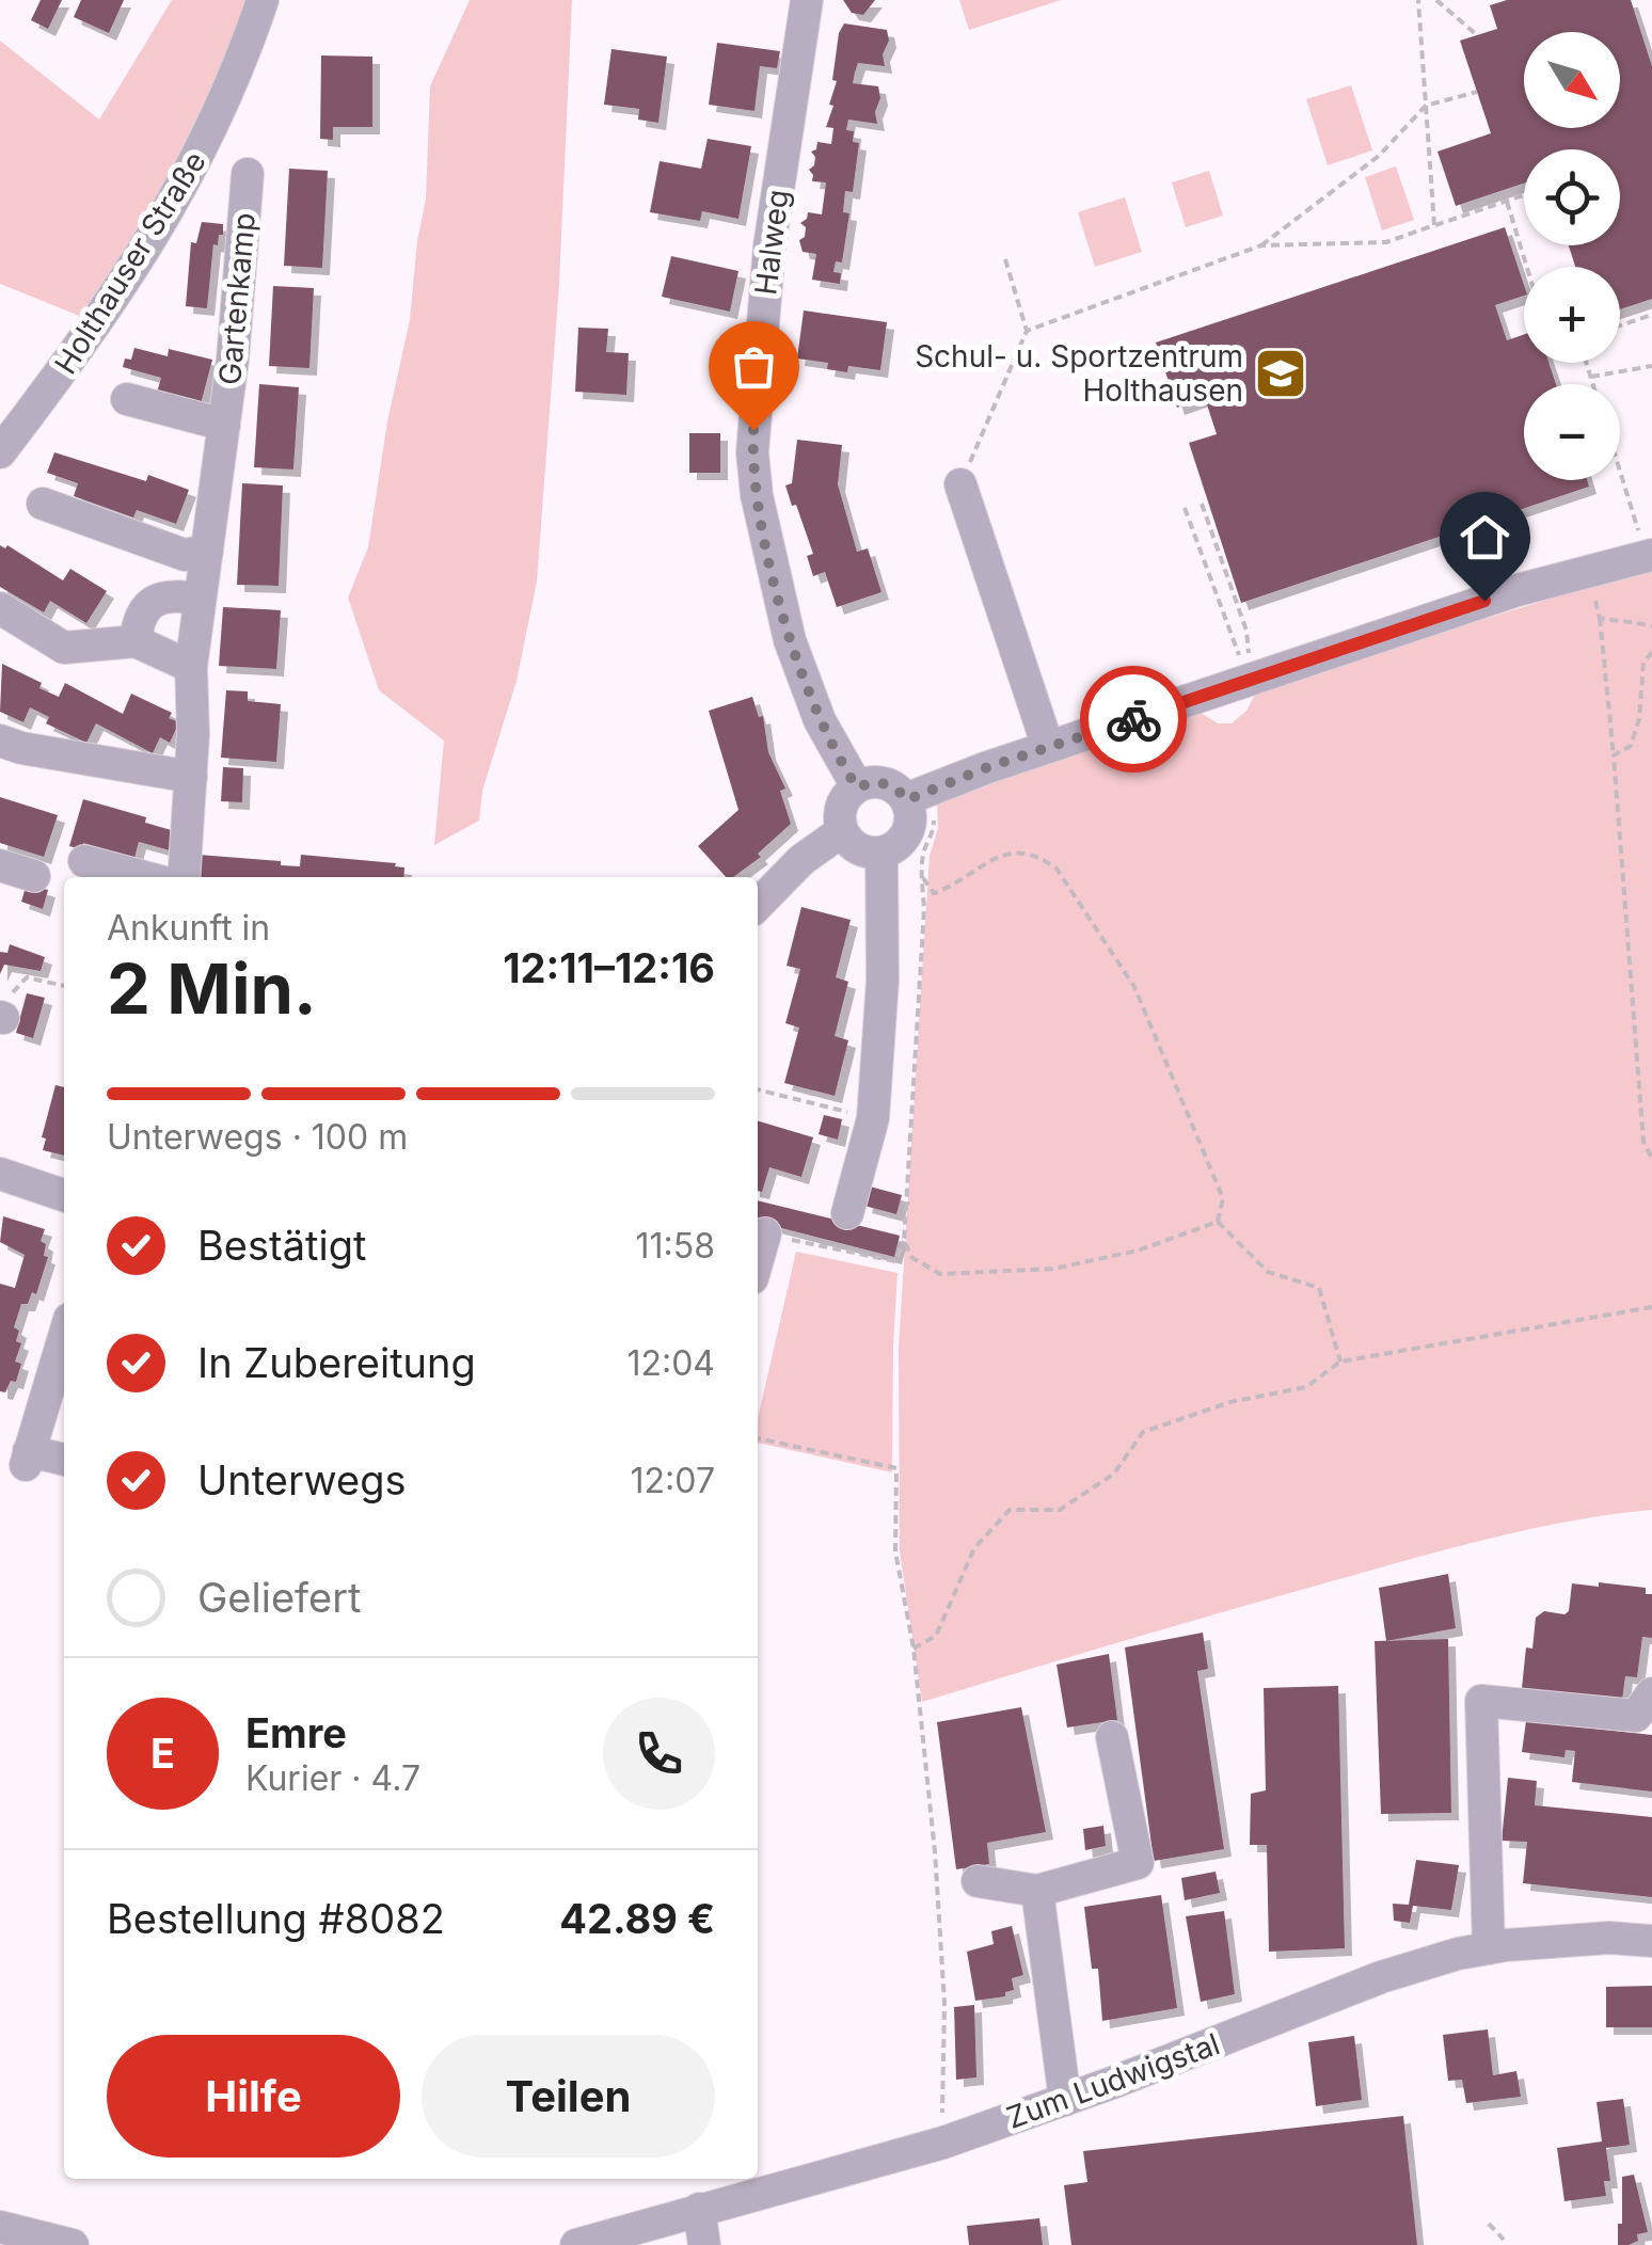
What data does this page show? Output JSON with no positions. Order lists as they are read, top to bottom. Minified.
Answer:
{"streets":{"street":["Halweg","Holthauser Straße","Gartenkamp","Zum Ludwigstal"]},"places":{"school or university":["Schul- u. Sportzentrum Holthausen"]},"north":"bottom right","page":{"map_buttons":["+","−"],"heading":["2 Min.","Ankunft in","12:11–12:16"],"panel":["Emre","Kurier · 4.7","Bestellung #8082","42.89 €"],"bar":"Unterwegs · 100 m","list":[["Bestätigt","11:58"],["In Zubereitung","12:04"],["Unterwegs","12:07"],"Geliefert"],"round":"E","buttons":["Hilfe","Teilen"]}}
